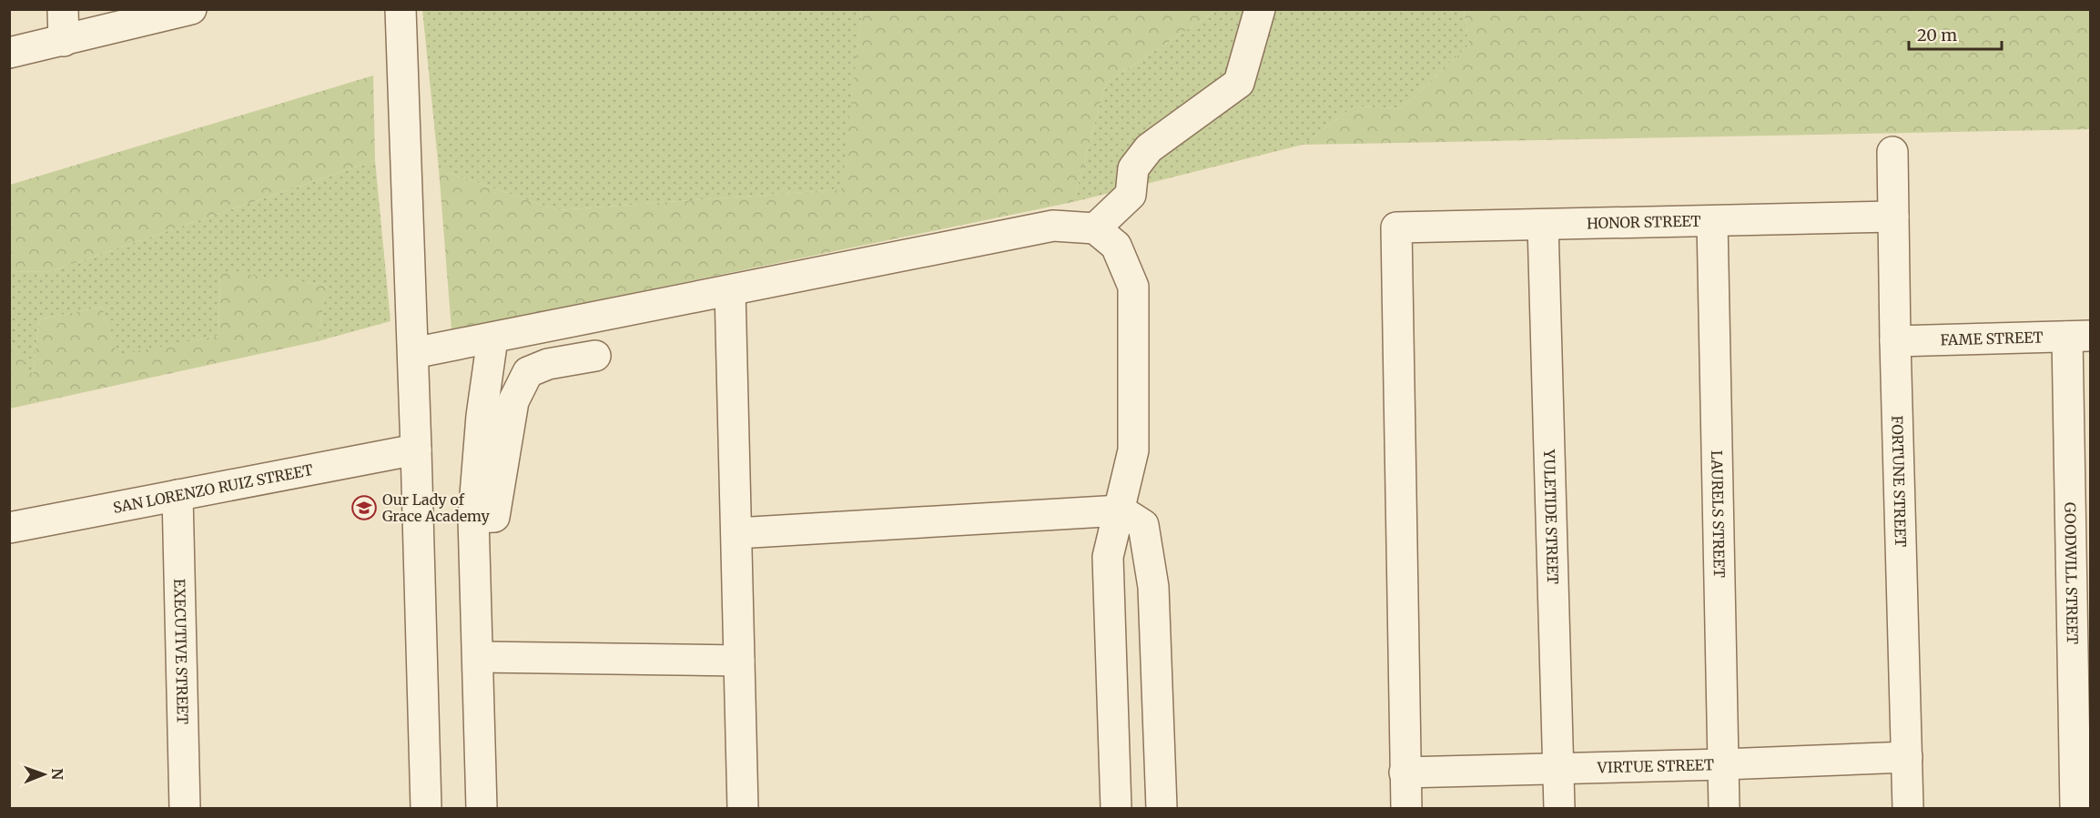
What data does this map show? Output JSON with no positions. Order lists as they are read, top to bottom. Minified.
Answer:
{"streets":{"street":["HONOR STREET","FAME STREET","FORTUNE STREET","SAN LORENZO RUIZ STREET","LAURELS STREET","YULETIDE STREET","GOODWILL STREET","EXECUTIVE STREET","VIRTUE STREET"]},"crossings":[["HONOR STREET","FORTUNE STREET"],["HONOR STREET","LAURELS STREET"],["HONOR STREET","YULETIDE STREET"],["HONOR STREET","VIRTUE STREET"],["FAME STREET","FORTUNE STREET"],["FAME STREET","GOODWILL STREET"],["FORTUNE STREET","VIRTUE STREET"],["SAN LORENZO RUIZ STREET","EXECUTIVE STREET"],["LAURELS STREET","VIRTUE STREET"],["YULETIDE STREET","VIRTUE STREET"]],"places":{"school or university":["Our Lady of Grace Academy"]},"scale_bar":"20 m","north":"right"}
